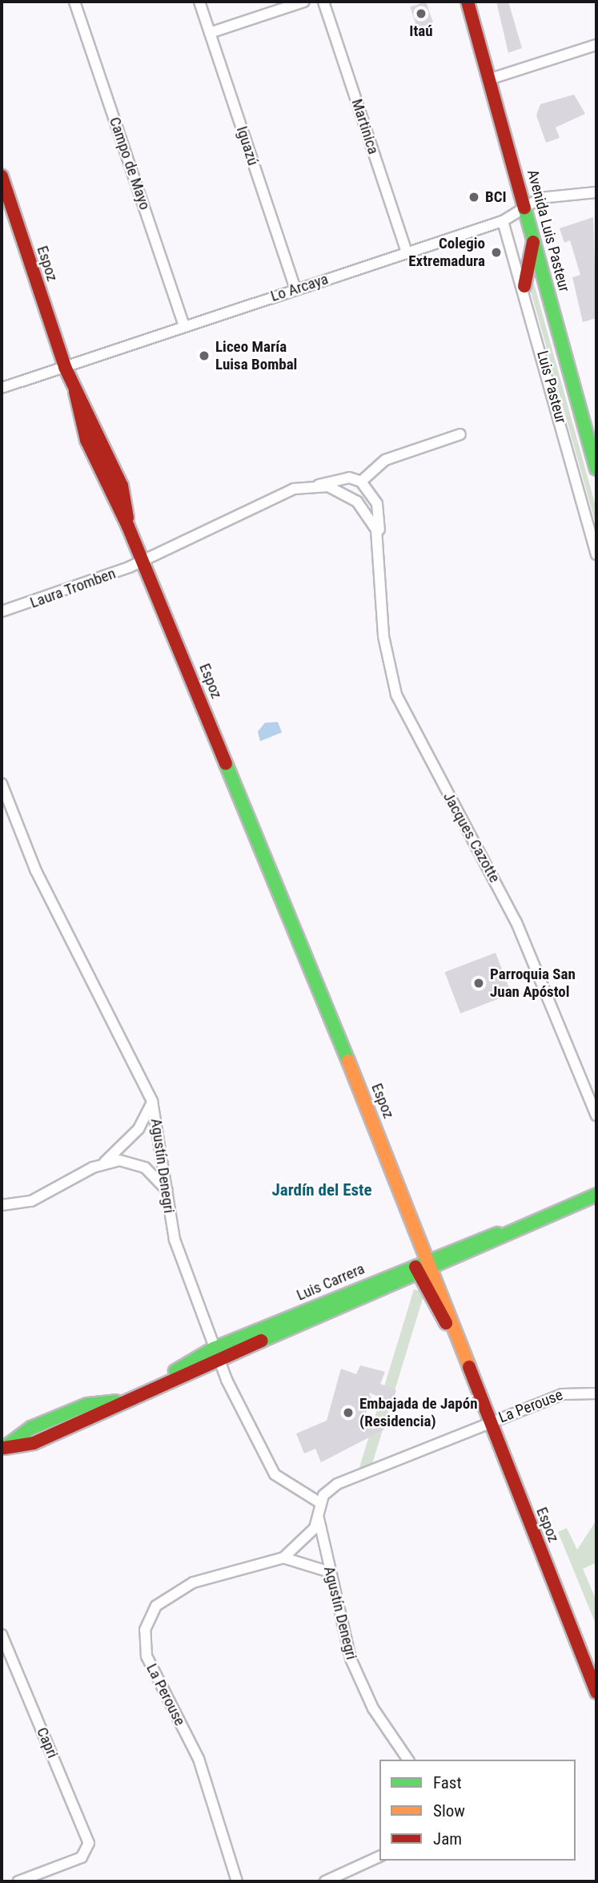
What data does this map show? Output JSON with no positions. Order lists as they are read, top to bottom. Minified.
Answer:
{"streets":{"street":["Martinica","Iguazú","Campo de Mayo","Avenida Luis Pasteur","Espoz","Lo Arcaya","Luis Pasteur","Laura Tromben","Jacques Cazotte","Agustín Denegri","Luis Carrera","La Perouse","Capri"]},"crossings":[["Martinica","Lo Arcaya"],["Iguazú","Lo Arcaya"],["Campo de Mayo","Lo Arcaya"],["Avenida Luis Pasteur","Lo Arcaya"],["Espoz","Lo Arcaya"],["Espoz","Laura Tromben"],["Espoz","Jacques Cazotte"],["Espoz","Luis Carrera"],["Espoz","La Perouse"],["Lo Arcaya","Luis Pasteur"],["Laura Tromben","Jacques Cazotte"],["Agustín Denegri","Luis Carrera"],["Agustín Denegri","La Perouse"]],"districts":["Jardín del Este"],"places":["Itaú","BCI","Colegio Extremadura","Liceo María Luisa Bombal","Parroquia San Juan Apóstol","Embajada de Japón (Residencia)"],"legend":["Fast","Slow","Jam"]}
